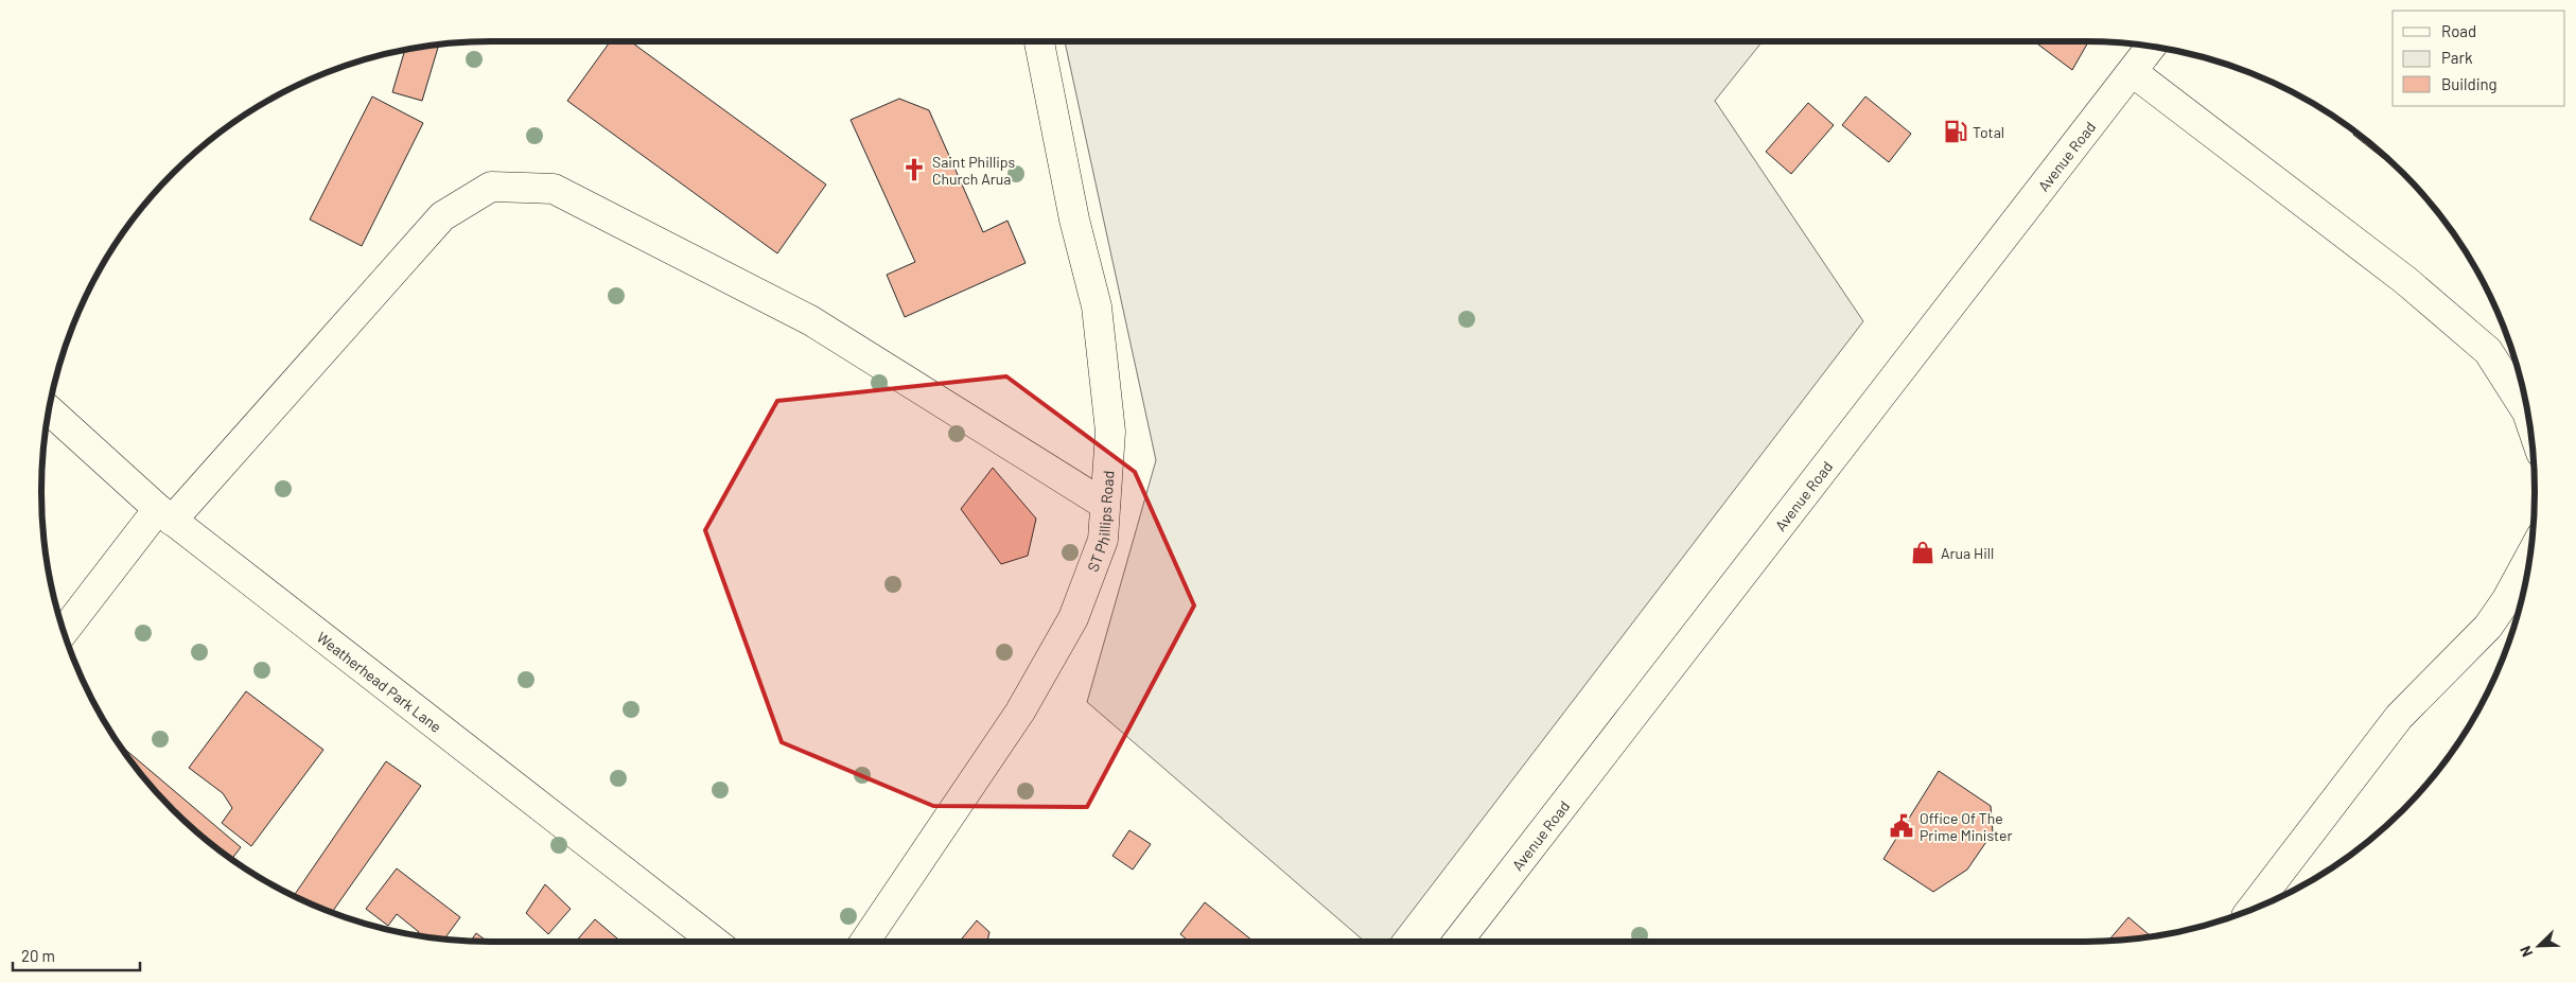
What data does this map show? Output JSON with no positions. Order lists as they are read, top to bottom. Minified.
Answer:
{"streets":{"main road":["Avenue Road","ST Phillips Road","Weatherhead Park Lane"]},"places":{"fuel station":["Total"],"church":["Saint Phillips Church Arua"],"shop":["Arua Hill"],"public building":["Office Of The Prime Minister"]},"legend":["Road","Park","Building"],"scale_bar":"20 m","north":"bottom left"}
